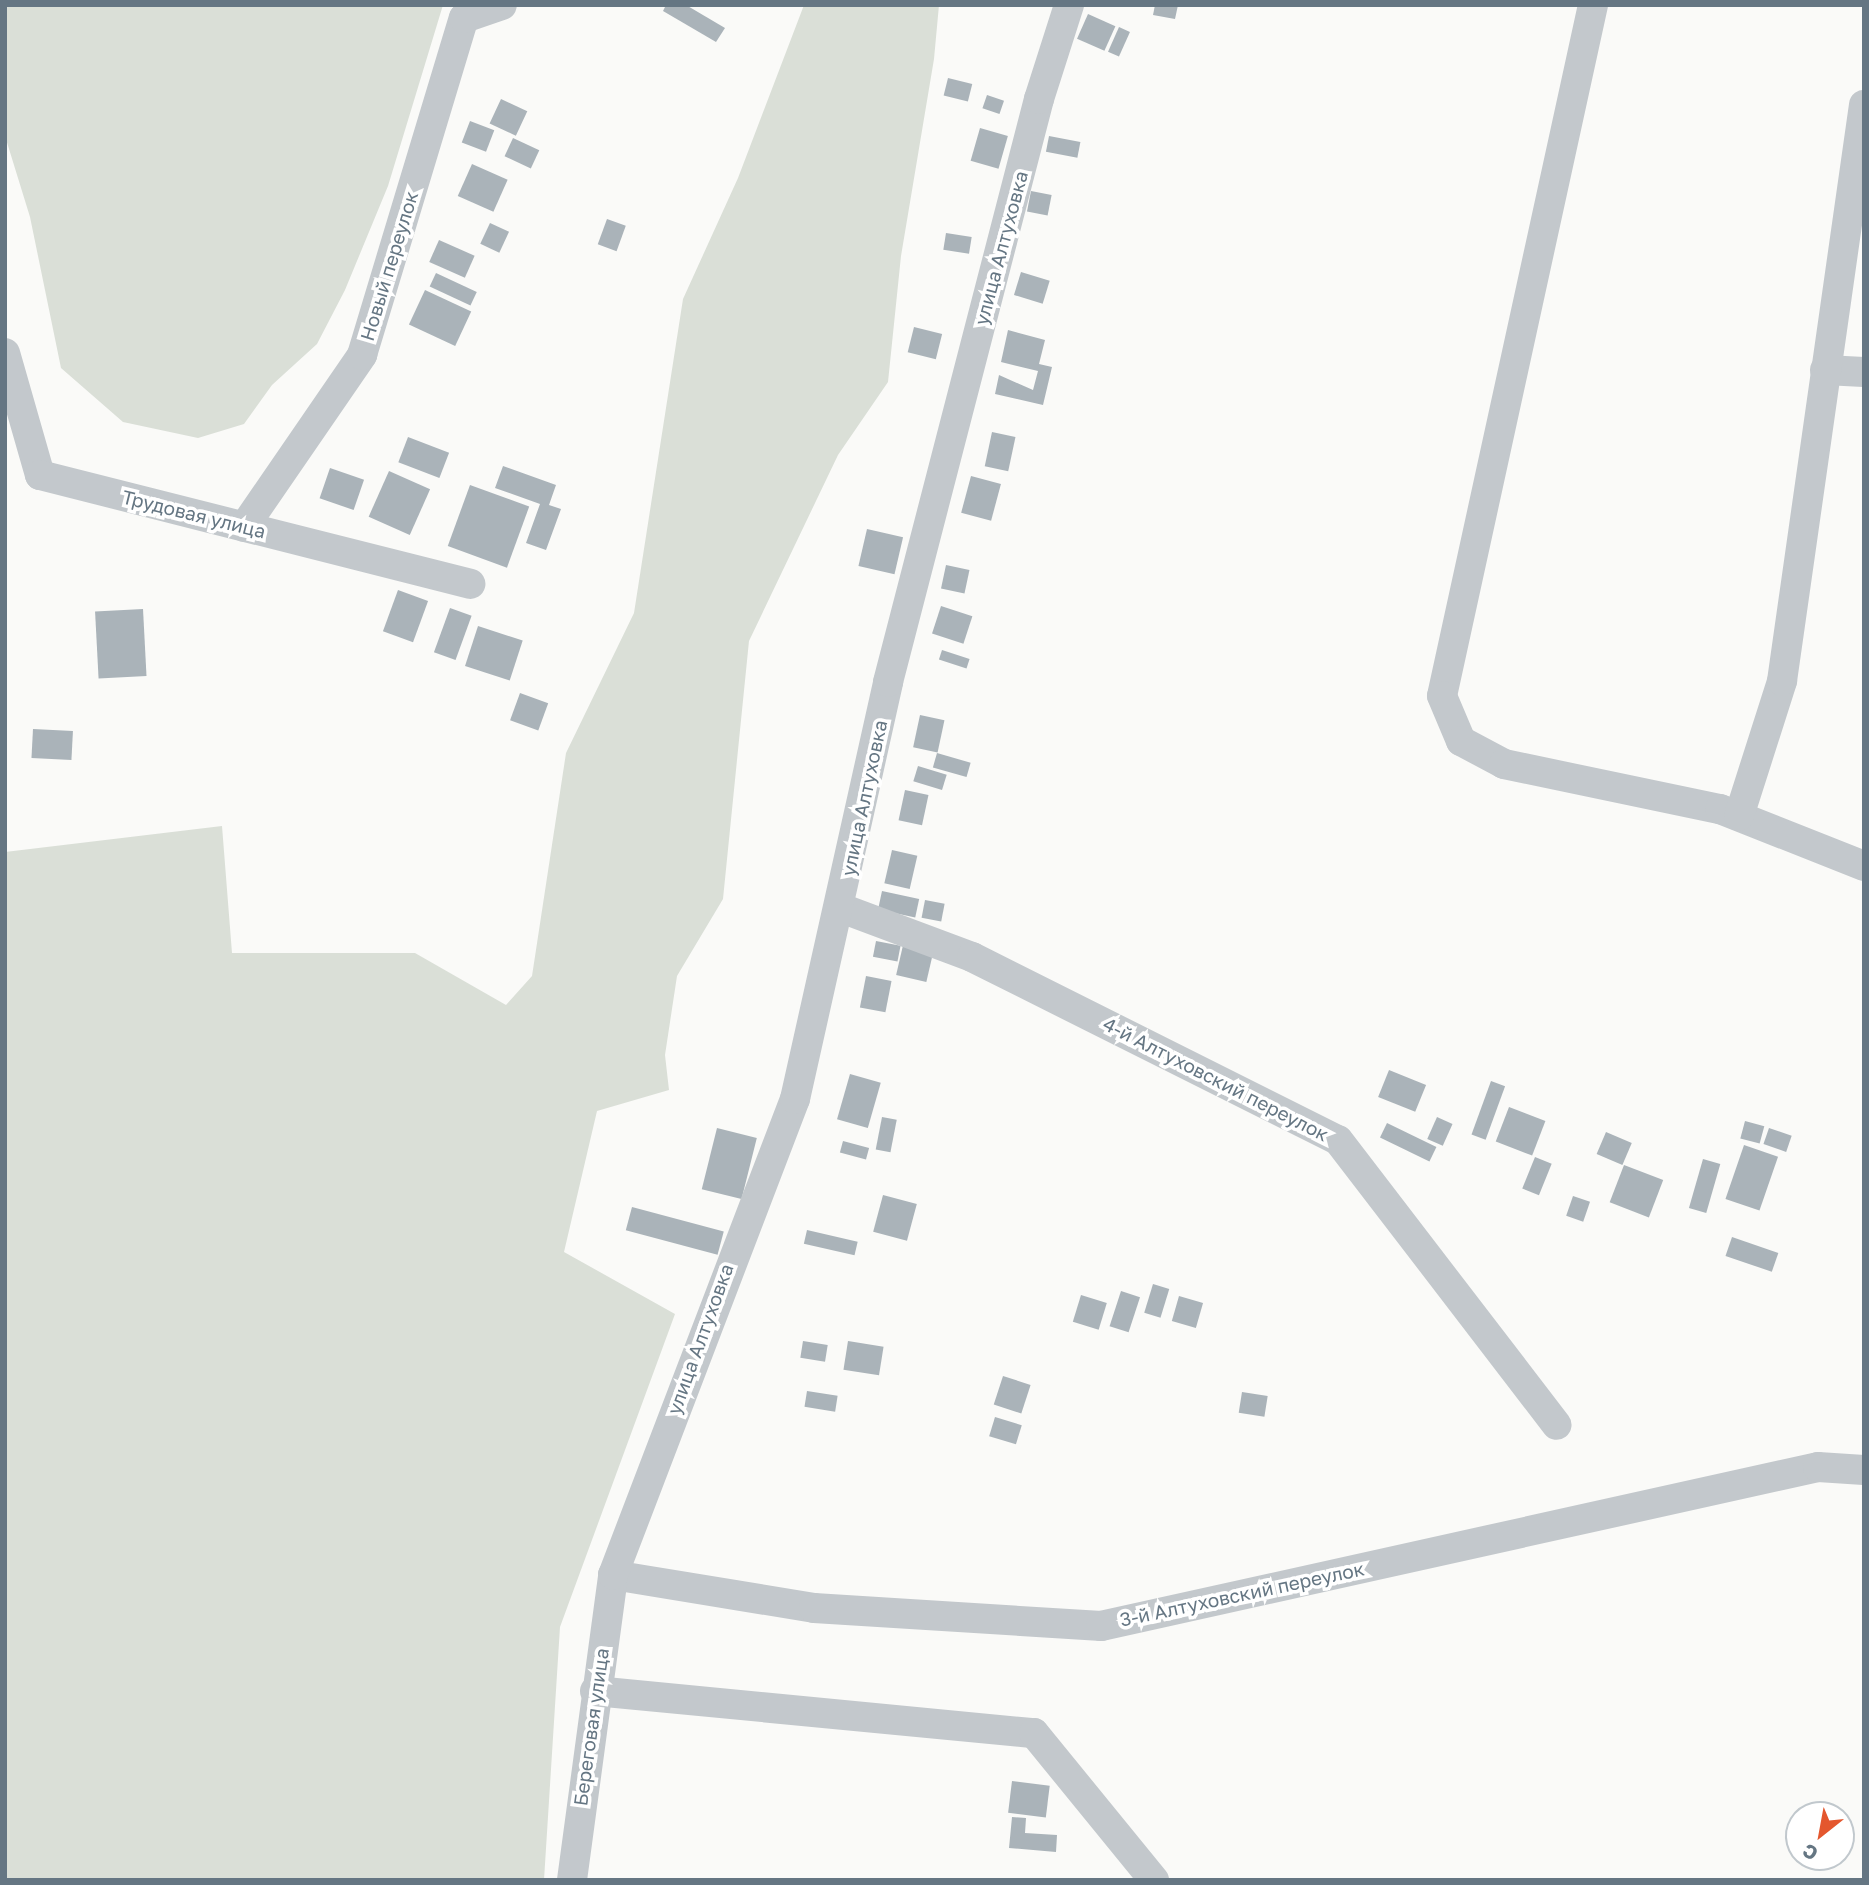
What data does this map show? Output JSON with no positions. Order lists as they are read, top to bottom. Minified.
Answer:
{"streets":{"street":["улица Алтуховка","Новый переулок","Трудовая улица","4-й Алтуховский переулок","3-й Алтуховский переулок","Береговая улица"]},"crossings":[["улица Алтуховка","4-й Алтуховский переулок"],["улица Алтуховка","3-й Алтуховский переулок"],["улица Алтуховка","Береговая улица"],["Новый переулок","Трудовая улица"],["3-й Алтуховский переулок","Береговая улица"]],"north":"bottom left"}
